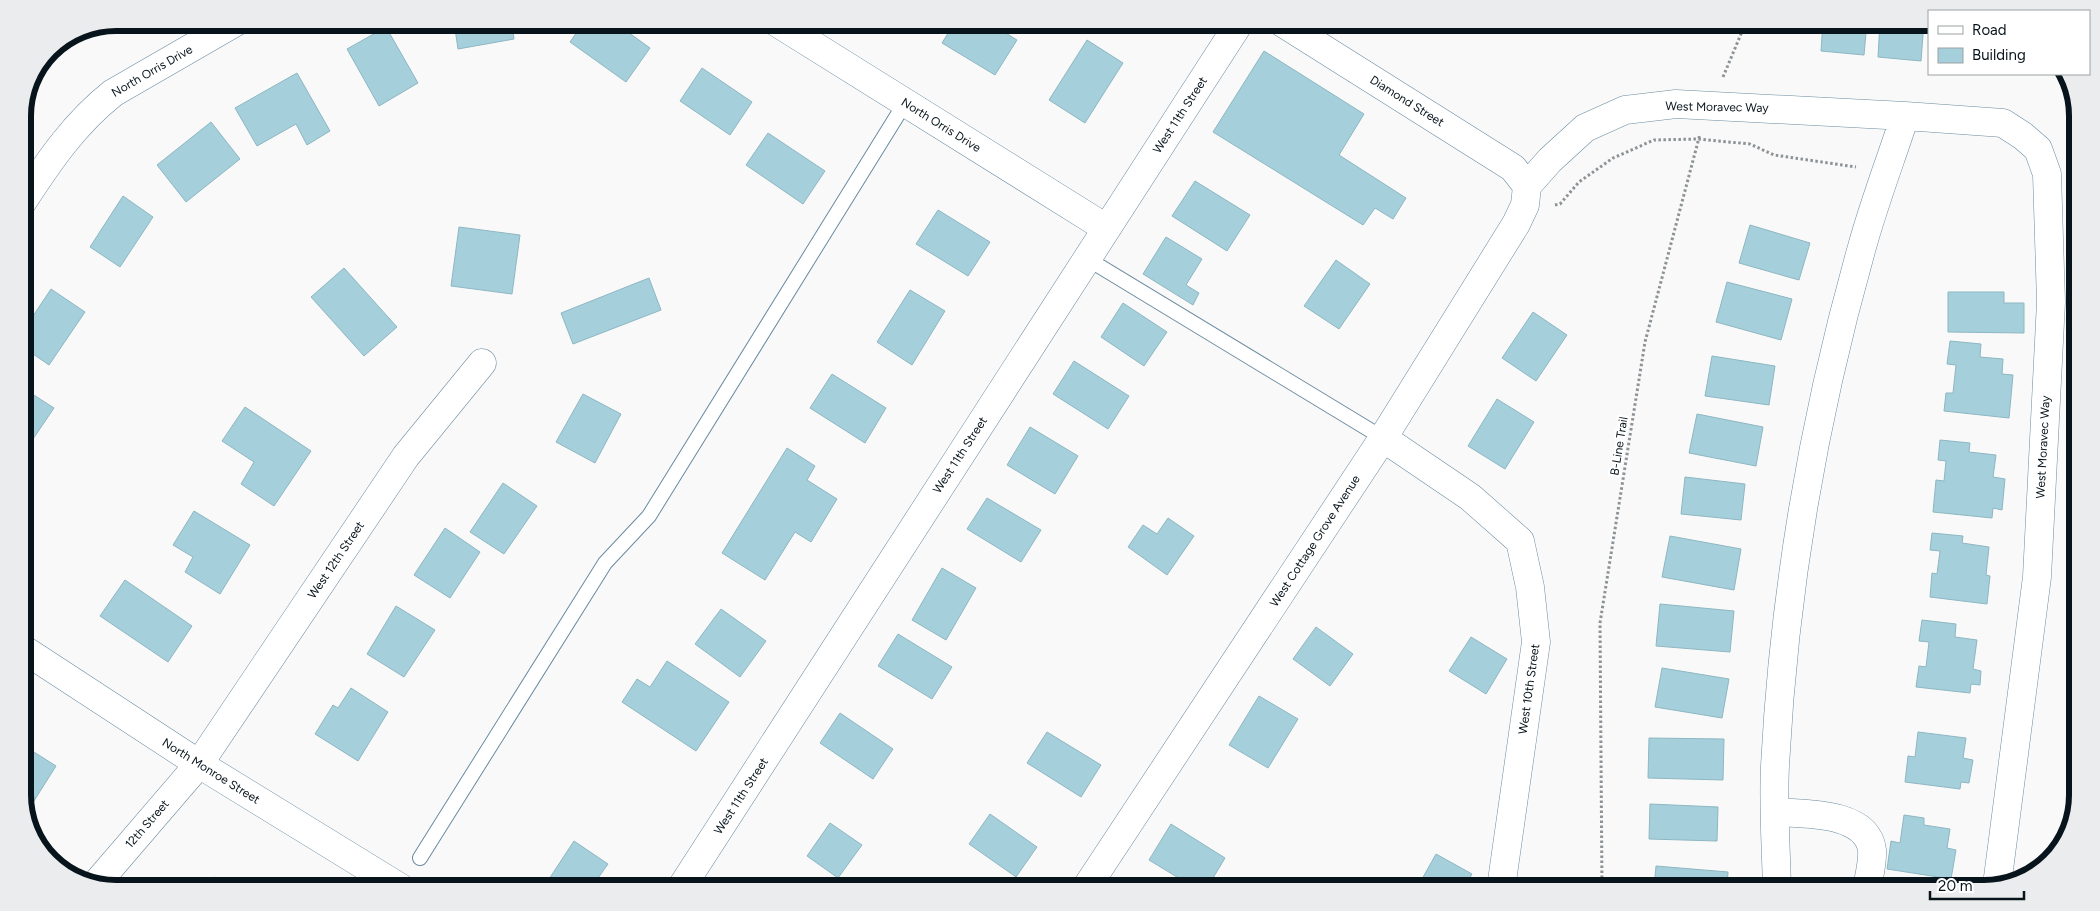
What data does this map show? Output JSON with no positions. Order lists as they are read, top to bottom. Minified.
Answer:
{"streets":{"street":["North Orris Drive","Diamond Street","West Moravec Way","West 11th Street","West Cottage Grove Avenue","West 12th Street","West 10th Street","North Monroe Street","12th Street"],"path":["B-Line Trail"]},"crossings":[["North Orris Drive","West 11th Street"],["Diamond Street","West Moravec Way"],["Diamond Street","West Cottage Grove Avenue"],["West Moravec Way","B-Line Trail"],["West Moravec Way","West Cottage Grove Avenue"],["West Cottage Grove Avenue","West 10th Street"],["West 12th Street","North Monroe Street"],["West 12th Street","12th Street"],["North Monroe Street","12th Street"]],"legend":["Road","Building"],"scale_bar":"20 m"}
